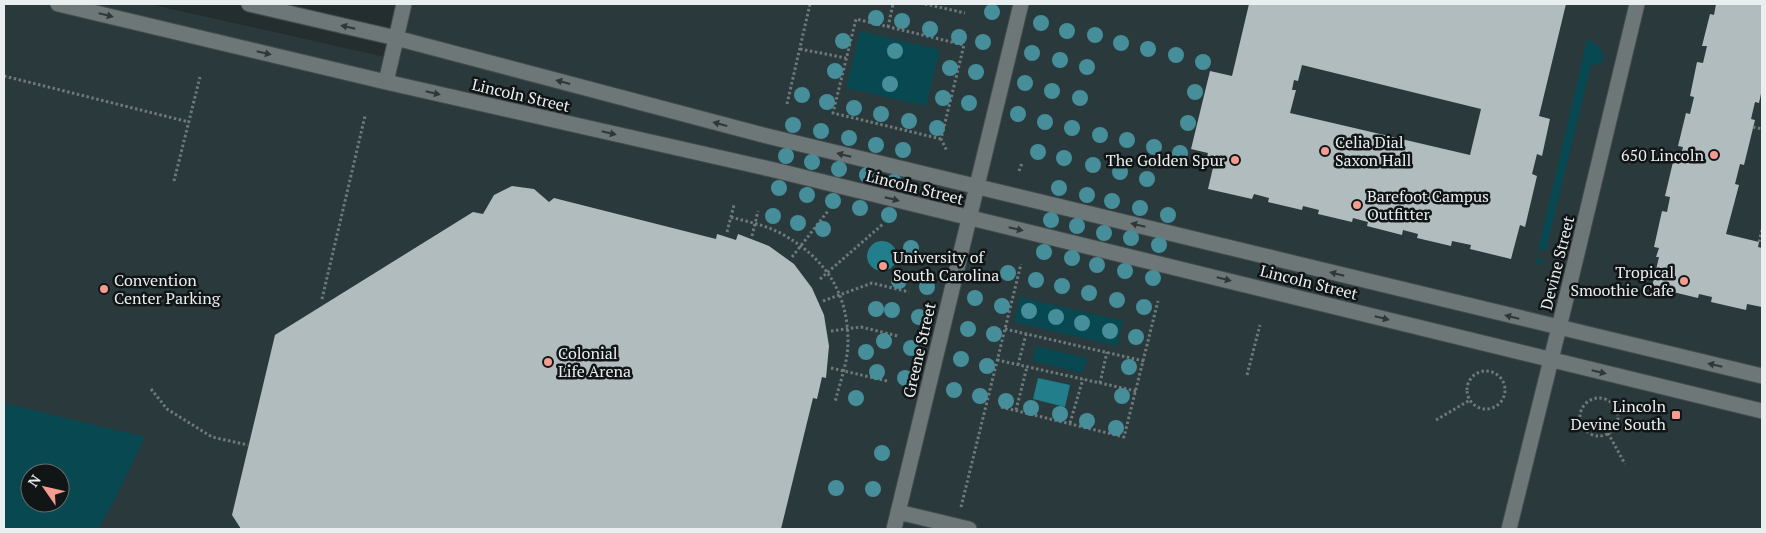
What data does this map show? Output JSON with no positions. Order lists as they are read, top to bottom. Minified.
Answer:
{"streets":{"street":["Lincoln Street","Devine Street","Greene Street"]},"crossings":[["Lincoln Street","Devine Street"],["Lincoln Street","Greene Street"]],"places":{"other":["Celia Dial Saxon Hall","650 Lincoln","The Golden Spur","Barefoot Campus Outfitter","University of South Carolina","Tropical Smoothie Cafe","Convention Center Parking","Colonial Life Arena"],"transit":["Lincoln Devine South"]},"north":"top left"}
